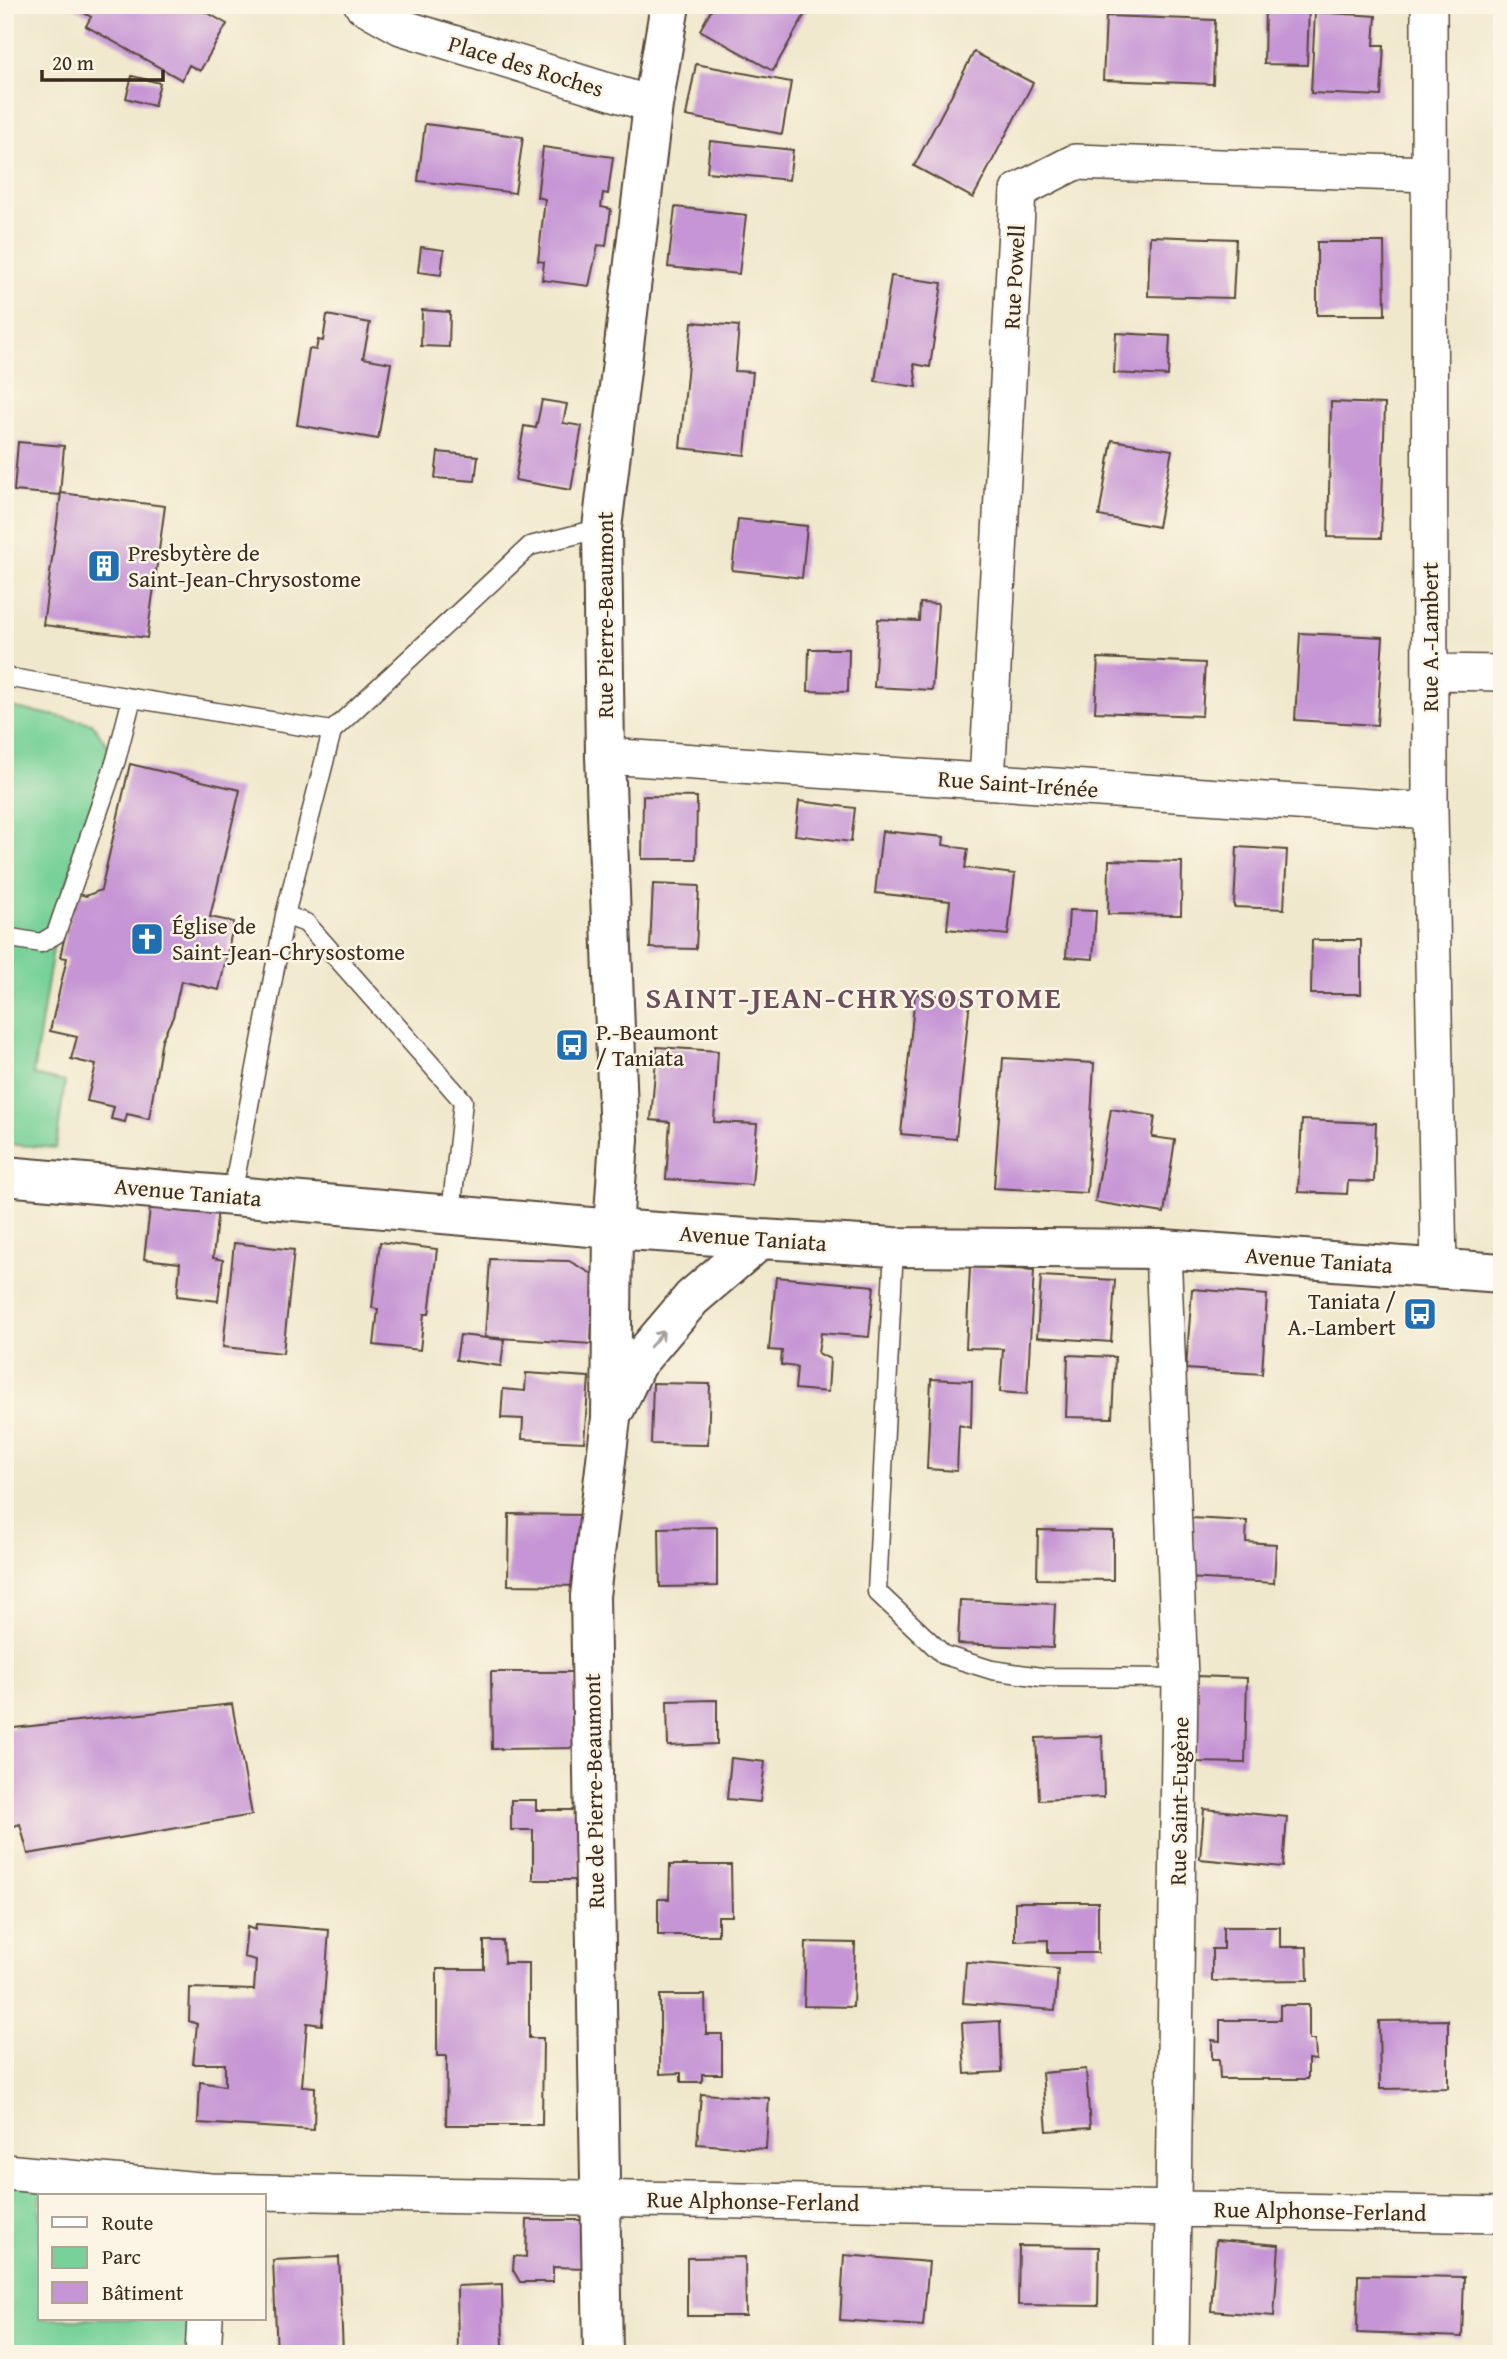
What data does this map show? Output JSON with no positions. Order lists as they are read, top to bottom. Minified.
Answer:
{"streets":{"main road":["Rue Pierre-Beaumont","Avenue Taniata","Rue de Pierre-Beaumont"],"street":["Place des Roches","Rue Powell","Rue A.-Lambert","Rue Saint-Irénée","Rue Saint-Eugène","Rue Alphonse-Ferland"]},"crossings":[["Place des Roches","Rue Pierre-Beaumont"],["Rue Powell","Rue A.-Lambert"],["Rue Powell","Rue Saint-Irénée"],["Rue Pierre-Beaumont","Rue Saint-Irénée"],["Rue Pierre-Beaumont","Avenue Taniata"],["Rue Pierre-Beaumont","Rue de Pierre-Beaumont"],["Rue A.-Lambert","Rue Saint-Irénée"],["Rue A.-Lambert","Avenue Taniata"],["Avenue Taniata","Rue de Pierre-Beaumont"],["Avenue Taniata","Rue Saint-Eugène"],["Rue de Pierre-Beaumont","Rue Alphonse-Ferland"],["Rue Saint-Eugène","Rue Alphonse-Ferland"]],"districts":["SAINT-JEAN-CHRYSOSTOME"],"places":{"building":["Presbytère de Saint-Jean-Chrysostome"],"church":["Église de Saint-Jean-Chrysostome"],"bus stop":["P.-Beaumont / Taniata","Taniata / A.-Lambert"]},"legend":["Route","Parc","Bâtiment"],"scale_bar":"20 m"}
